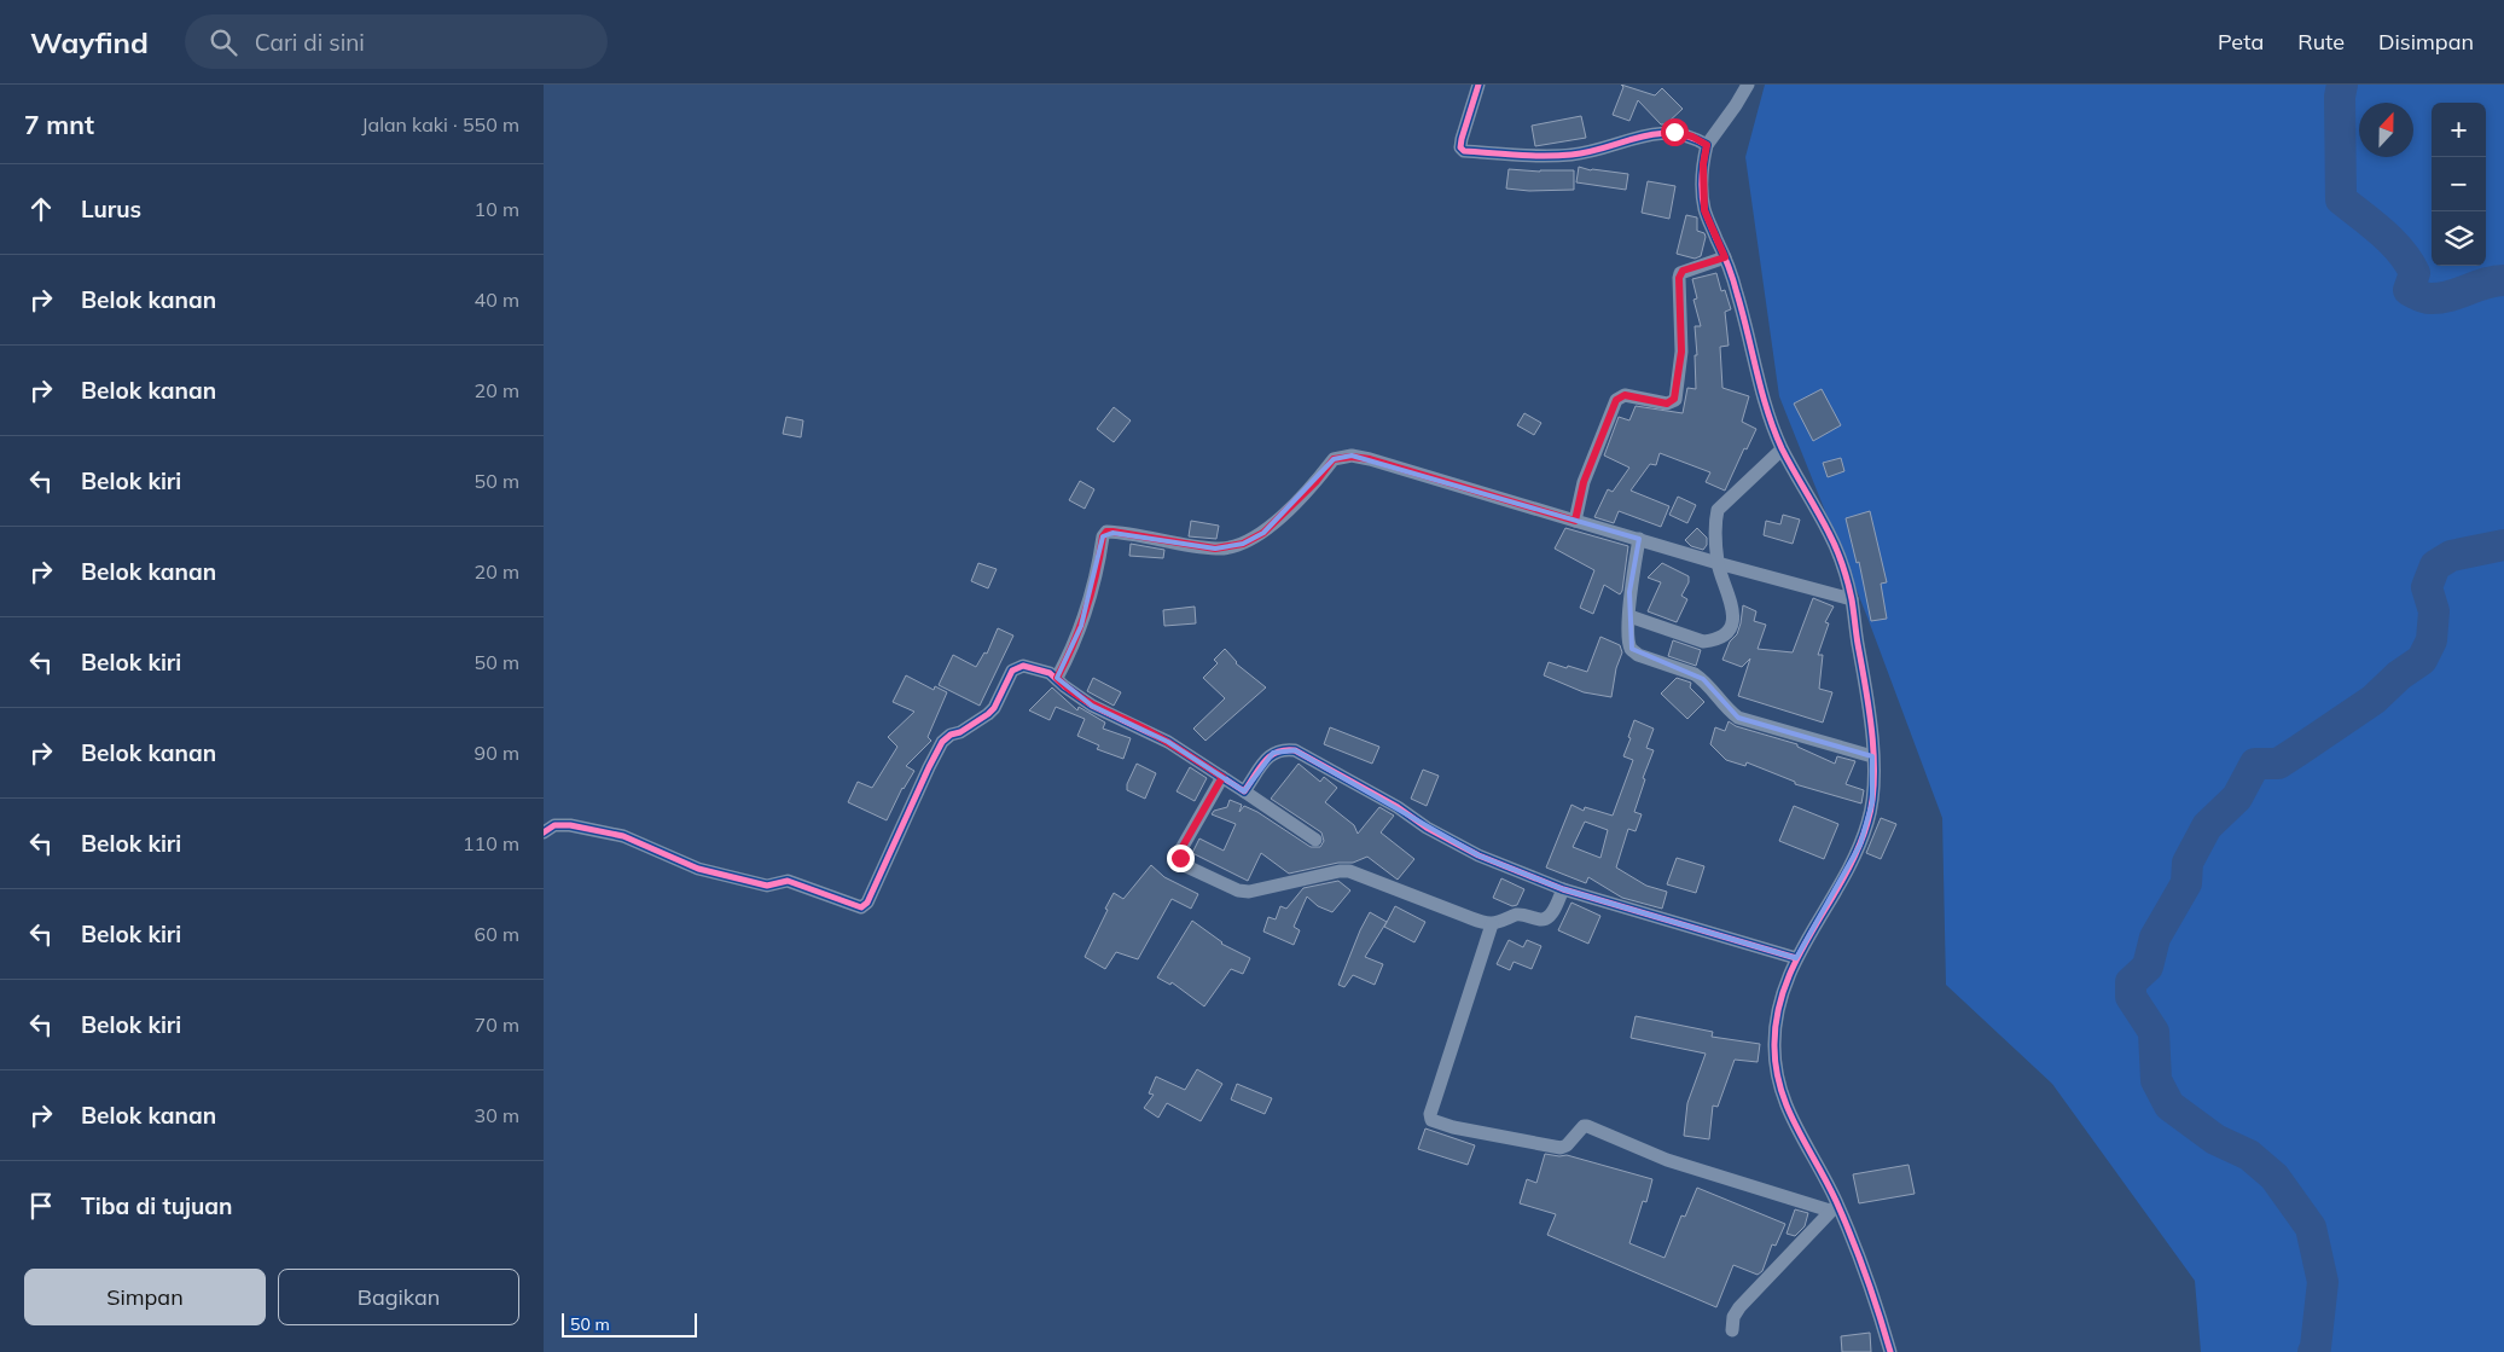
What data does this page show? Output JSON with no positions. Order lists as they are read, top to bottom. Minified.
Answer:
{"scale_bar":"50 m","north":"top","page":{"header":"Wayfind","search":"Cari di sini","nav":["Peta","Rute","Disimpan"],"heading":["7 mnt","Jalan kaki · 550 m"],"map_buttons":["+","−"],"list":[["Lurus","10 m"],["Belok kanan","40 m"],["Belok kanan","20 m"],["Belok kiri","50 m"],["Belok kanan","20 m"],["Belok kiri","50 m"],["Belok kanan","90 m"],["Belok kiri","110 m"],["Belok kiri","60 m"],["Belok kiri","70 m"],["Belok kanan","30 m"],"Tiba di tujuan"],"buttons":["Simpan","Bagikan"],"scale":"50 m"}}
